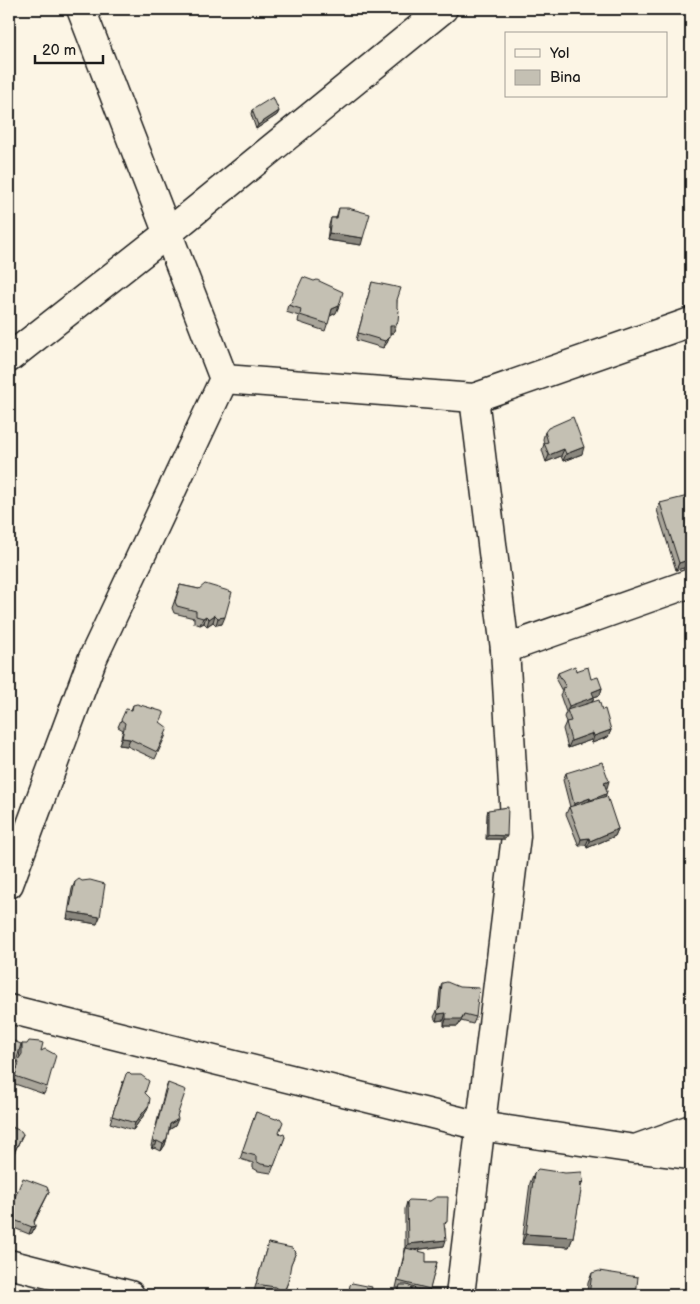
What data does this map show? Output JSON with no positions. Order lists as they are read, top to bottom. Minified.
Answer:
{"legend":["Yol","Bina"],"scale_bar":"20 m"}
